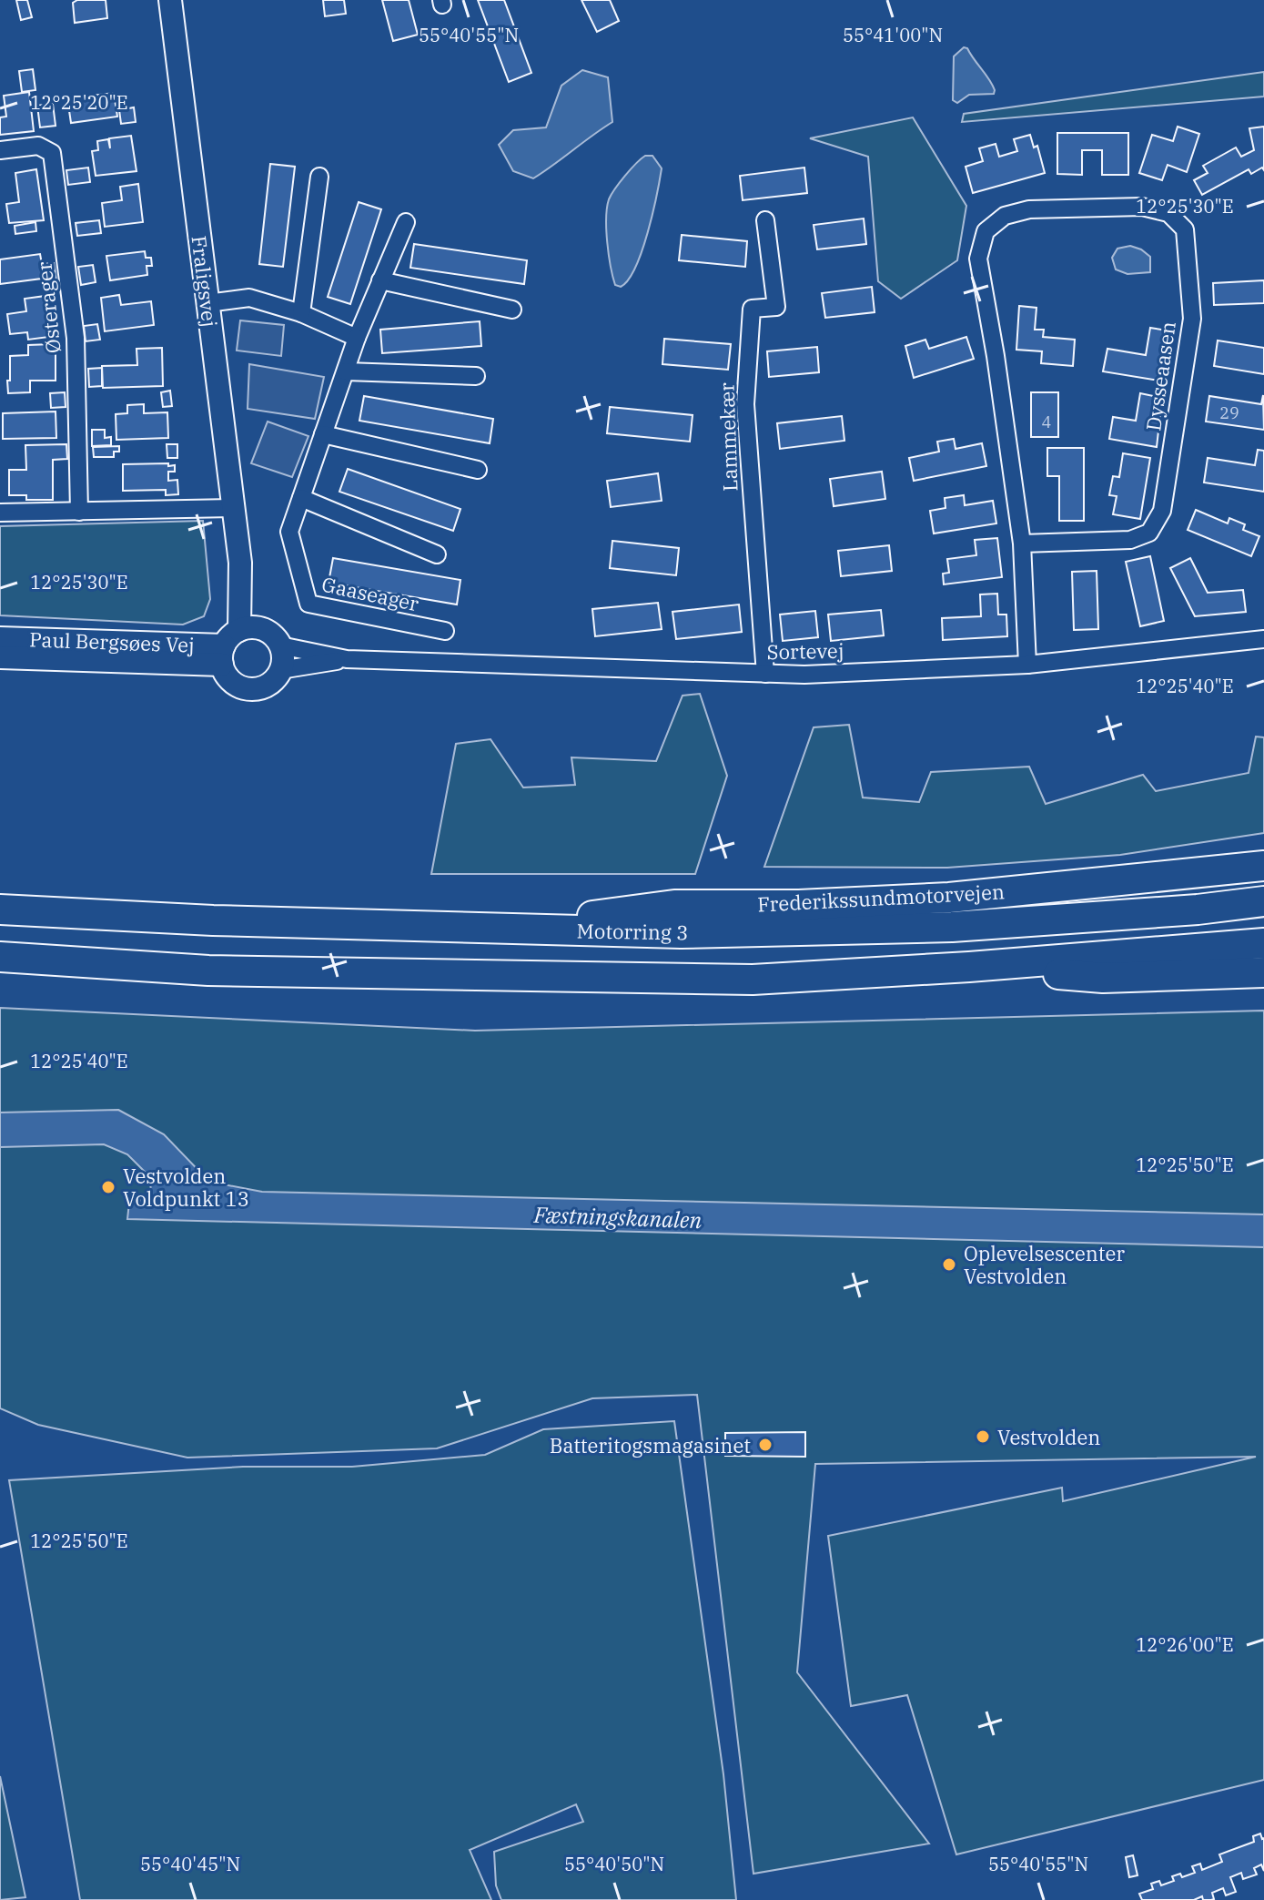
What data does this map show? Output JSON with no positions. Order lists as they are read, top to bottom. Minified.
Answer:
{"streets":{"highway":["Frederikssundmotorvejen","Motorring 3"],"street":["Fraligsvej","Østerager","Dysseaasen","Lammekær","Gaaseager","Paul Bergsøes Vej","Sortevej"]},"crossings":[["Fraligsvej","Paul Bergsøes Vej"],["Fraligsvej","Sortevej"],["Dysseaasen","Sortevej"],["Lammekær","Sortevej"],["Paul Bergsøes Vej","Sortevej"],["Frederikssundmotorvejen","Motorring 3"]],"water":["Fæstningskanalen"],"places":["Vestvolden Voldpunkt 13","Oplevelsescenter Vestvolden","Vestvolden","Batteritogsmagasinet"],"house_numbers":["29","4"],"coordinates":["55°40'55\"N","55°41'00\"N","12°25'20\"E","12°25'30\"E","12°25'40\"E","12°25'50\"E","12°26'00\"E","55°40'45\"N","55°40'50\"N"]}
